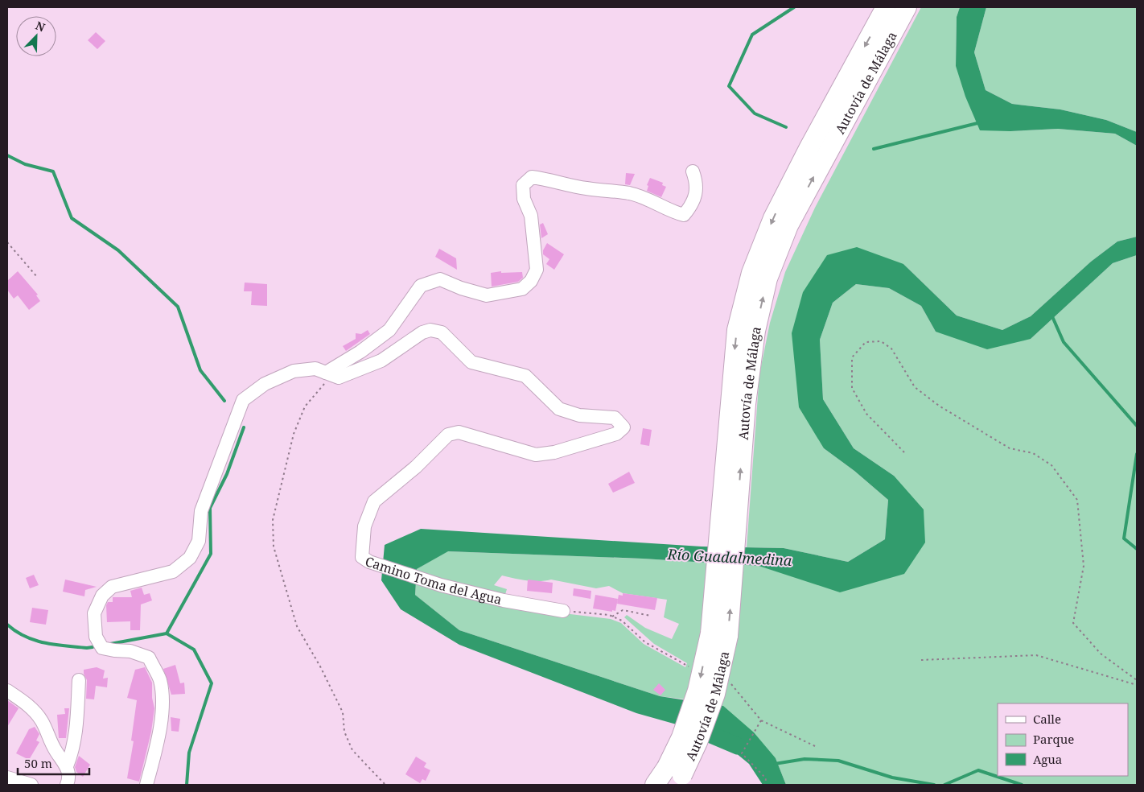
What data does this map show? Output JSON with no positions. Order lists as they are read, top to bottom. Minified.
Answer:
{"streets":{"highway":["Autovía de Málaga"],"street":["Camino Toma del Agua"]},"water":["Río Guadalmedina"],"legend":["Calle","Parque","Agua"],"scale_bar":"50 m","north":"top right"}
